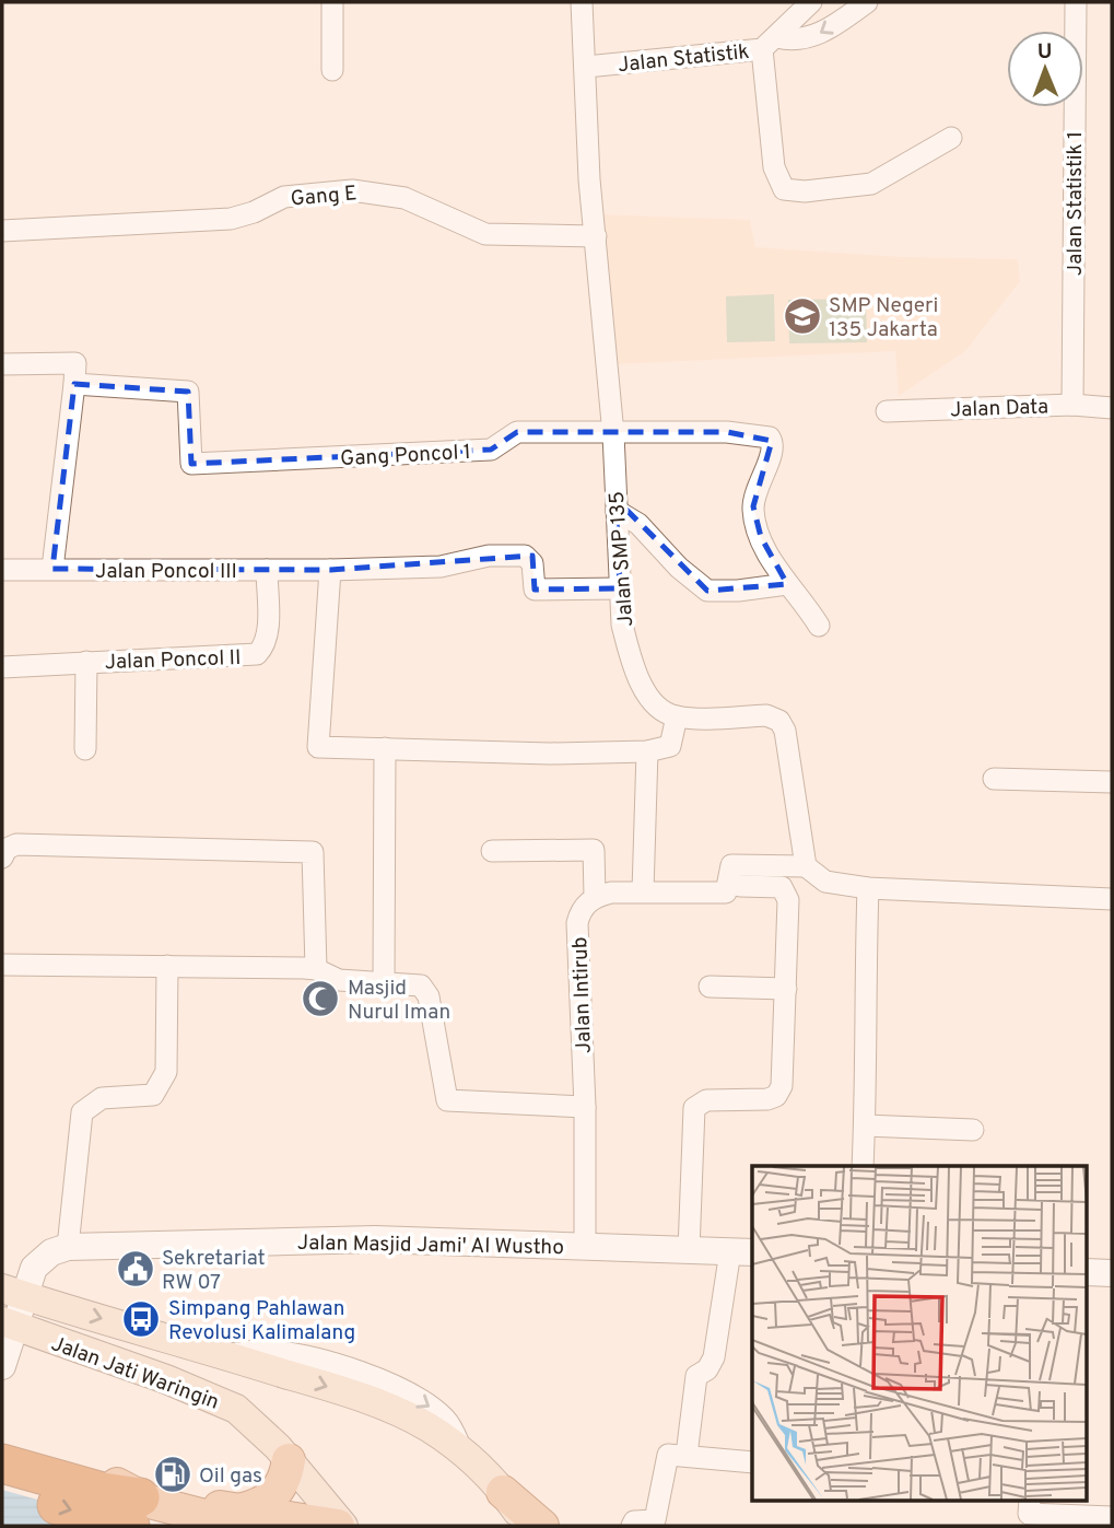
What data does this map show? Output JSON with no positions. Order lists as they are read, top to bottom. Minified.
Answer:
{"streets":{"main road":["Jalan Jati Waringin"],"street":["Jalan Statistik","Gang E","Jalan Statistik 1","Jalan Data","Gang Poncol 1","Jalan SMP 135","Jalan Poncol III","Jalan Poncol II","Jalan Intirub","Jalan Masjid Jami' Al Wustho"]},"crossings":[["Jalan Statistik","Jalan SMP 135"],["Gang E","Jalan SMP 135"],["Jalan Statistik 1","Jalan Data"],["Gang Poncol 1","Jalan SMP 135"],["Jalan SMP 135","Jalan Poncol III"],["Jalan Poncol III","Jalan Poncol II"],["Jalan Intirub","Jalan Masjid Jami' Al Wustho"],["Jalan Masjid Jami' Al Wustho","Jalan Jati Waringin"]],"places":{"school or university":["SMP Negeri 135 Jakarta"],"mosque":["Masjid Nurul Iman"],"public building":["Sekretariat RW 07"],"bus stop":["Simpang Pahlawan Revolusi Kalimalang"],"fuel station":["Oil gas"]},"north":"top"}
